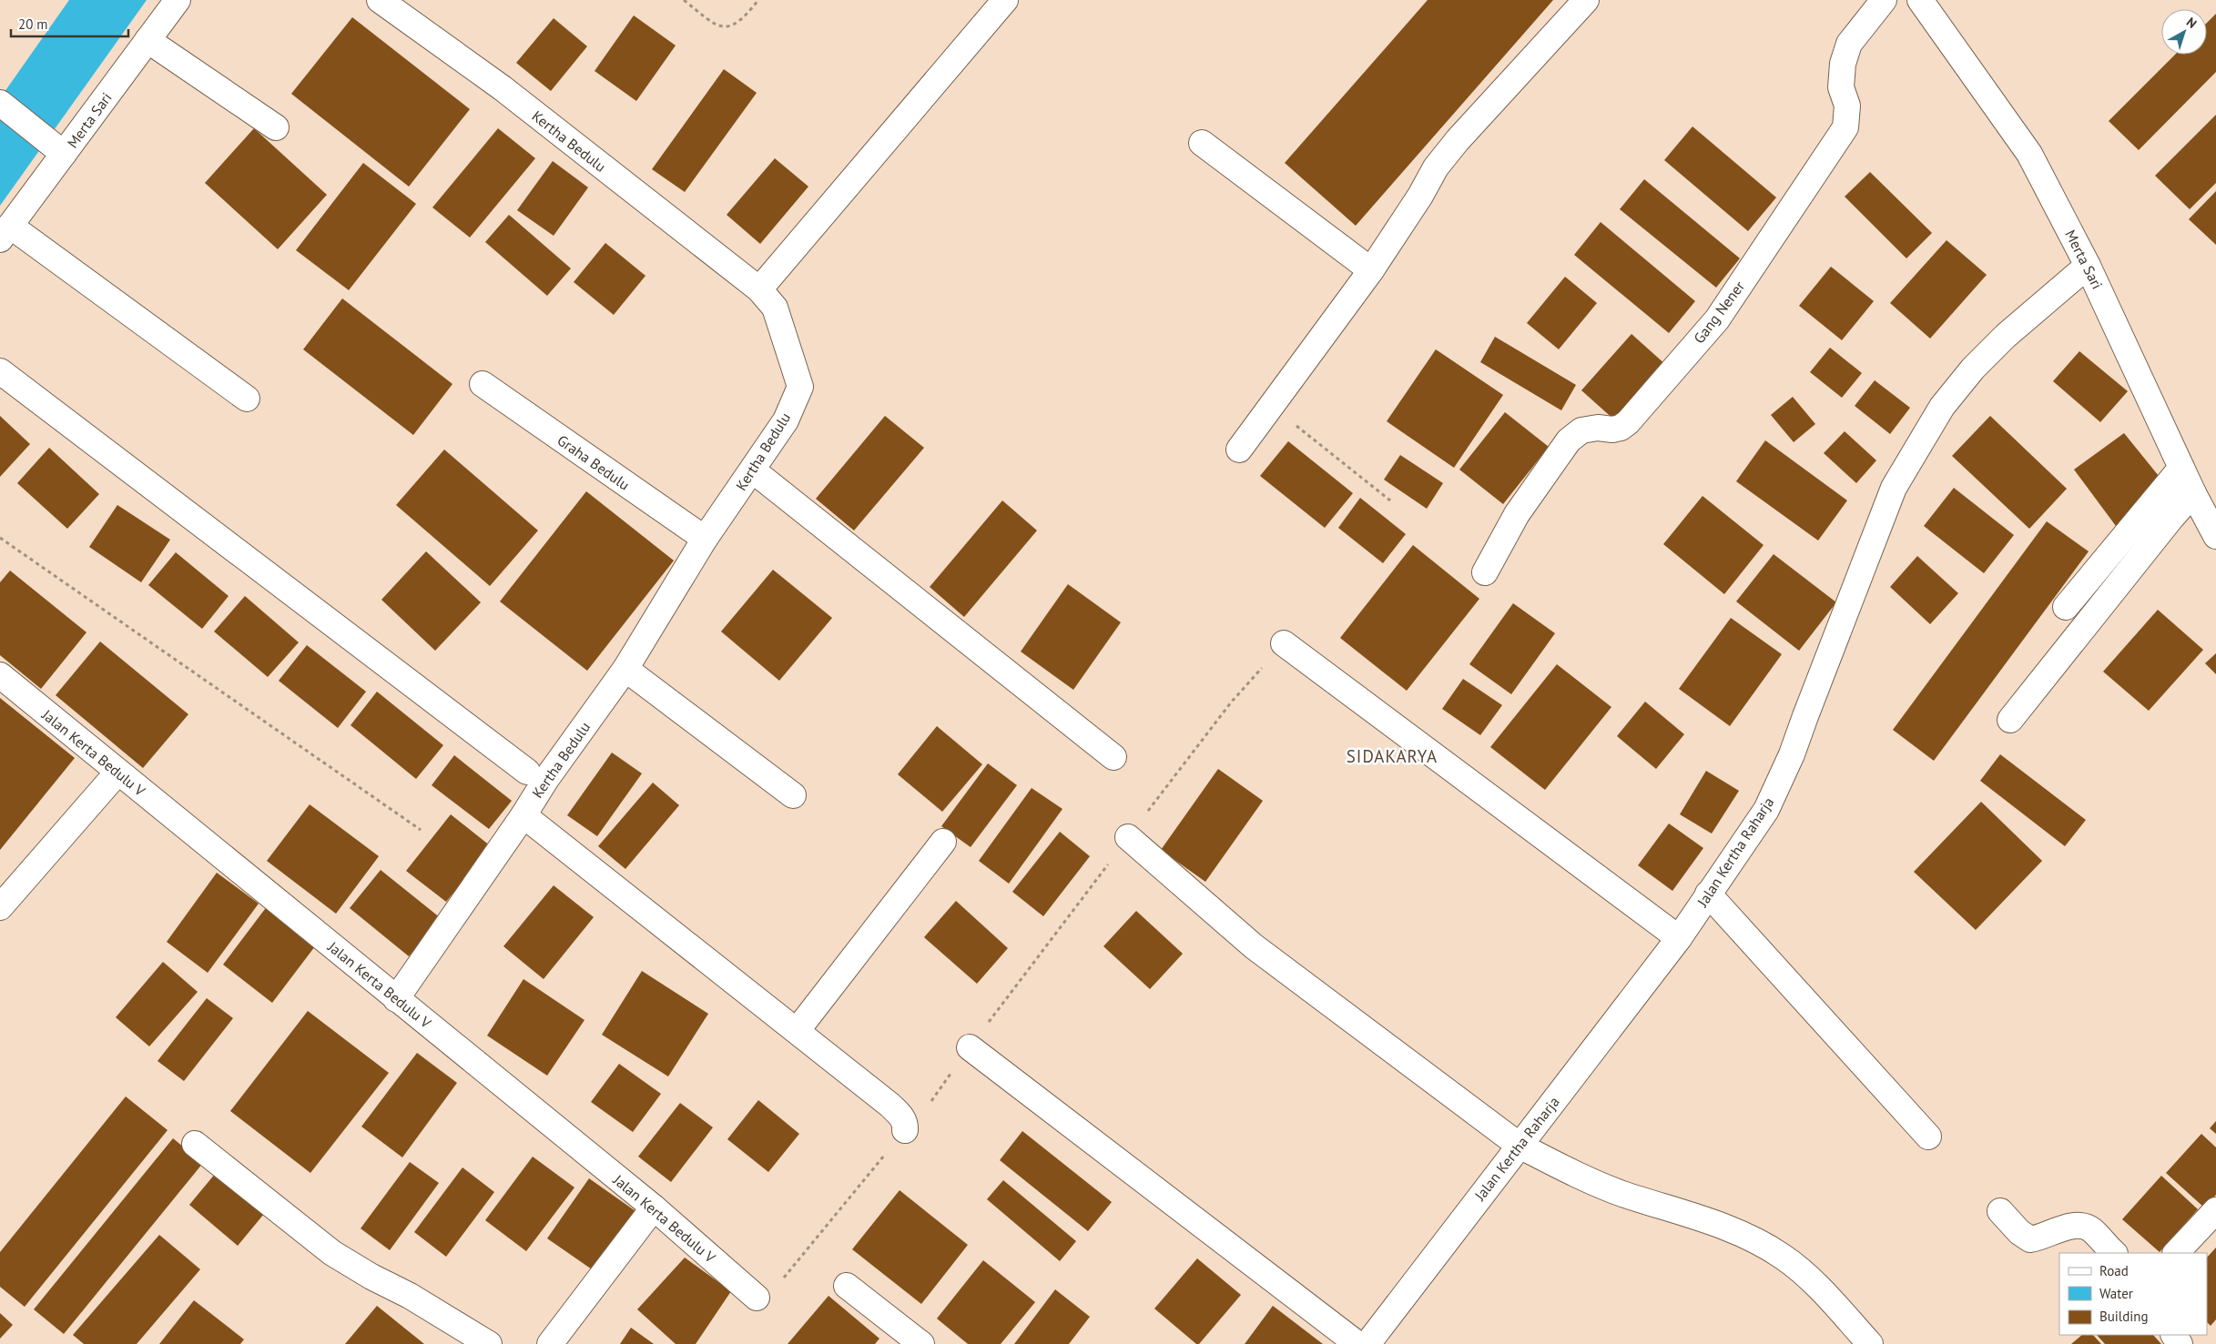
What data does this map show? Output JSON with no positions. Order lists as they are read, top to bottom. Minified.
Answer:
{"streets":{"street":["Merta Sari","Kertha Bedulu","Gang Nener","Graha Bedulu","Jalan Kerta Bedulu V","Jalan Kertha Raharja"]},"crossings":[["Merta Sari","Jalan Kertha Raharja"],["Kertha Bedulu","Graha Bedulu"],["Kertha Bedulu","Jalan Kerta Bedulu V"]],"districts":["SIDAKARYA"],"legend":["Road","Water","Building"],"scale_bar":"20 m","north":"top right"}
